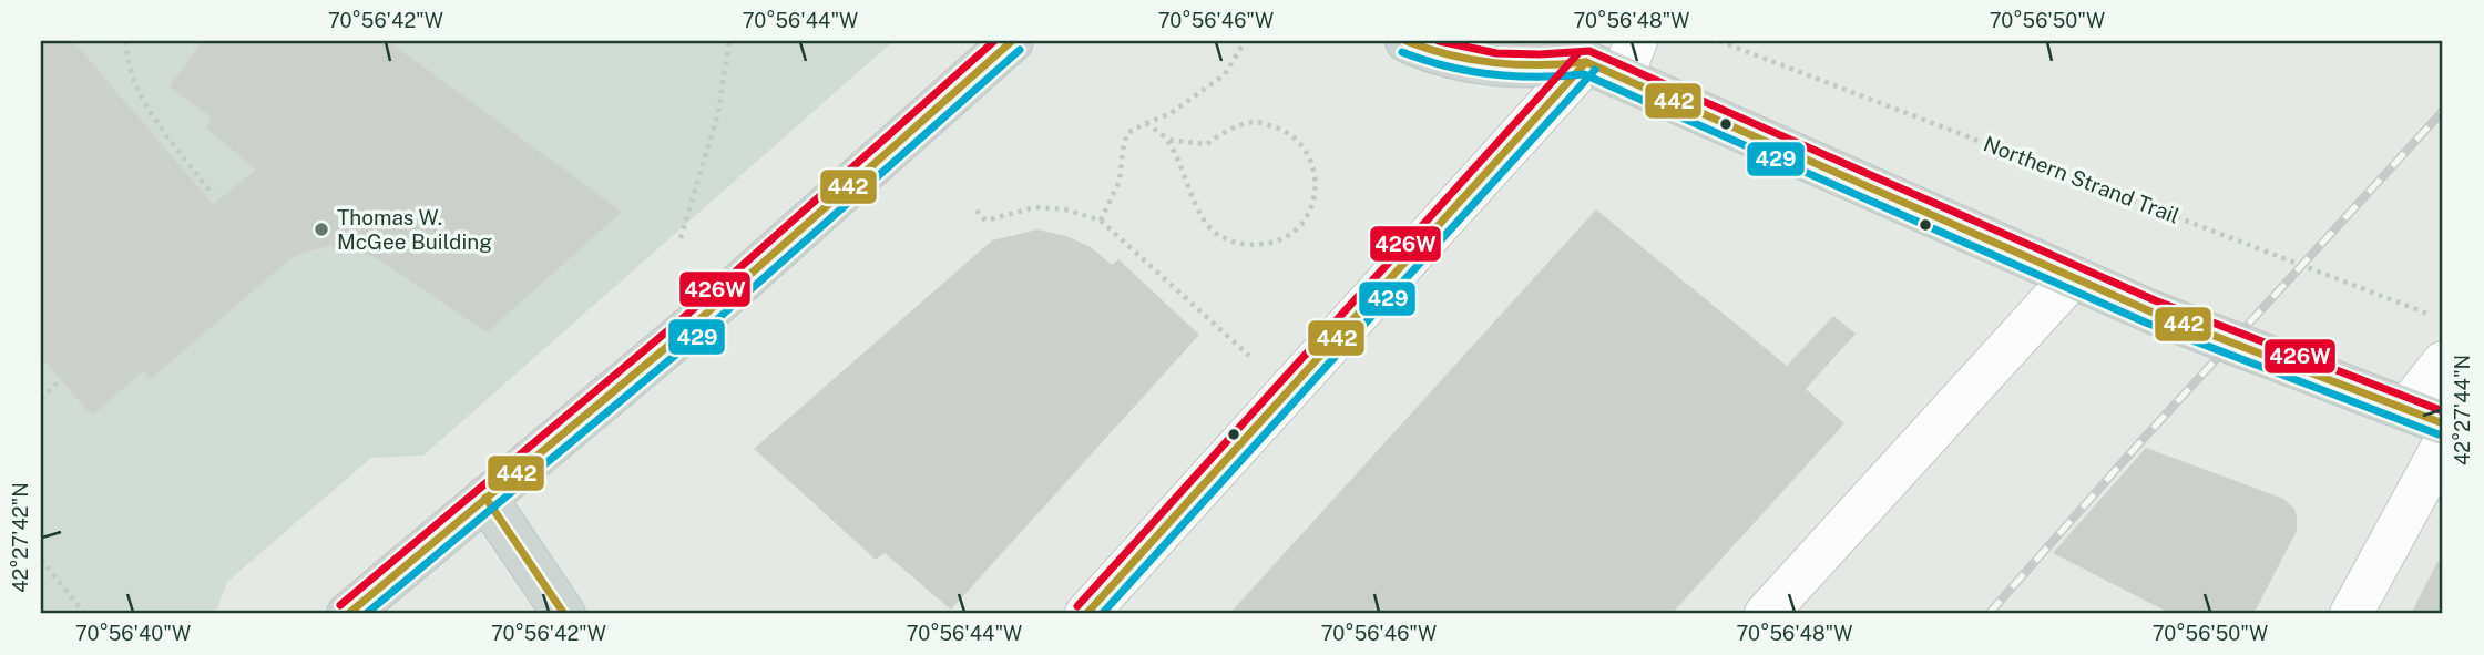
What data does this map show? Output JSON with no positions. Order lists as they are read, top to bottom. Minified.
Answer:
{"streets":{"path":["Northern Strand Trail"]},"places":["Thomas W. McGee Building"],"lines":["transit line 442","transit line 426W","transit line 429"],"coordinates":["70°56'42\"W","70°56'44\"W","70°56'46\"W","70°56'48\"W","70°56'50\"W","42°27'44\"N","42°27'42\"N","70°56'40\"W"]}
